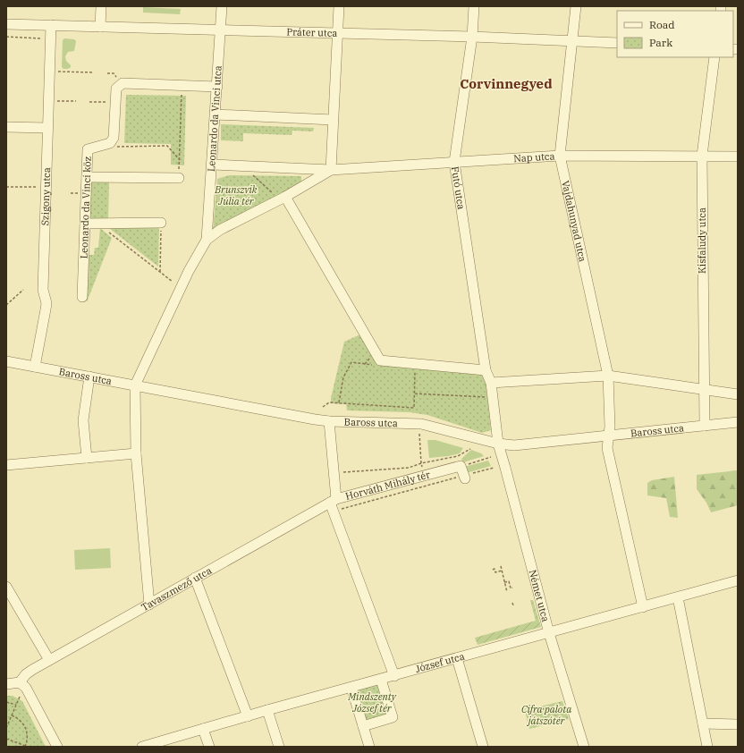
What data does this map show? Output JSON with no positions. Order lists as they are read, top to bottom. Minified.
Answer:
{"streets":{"street":["Práter utca","Leonardo da Vinci utca","Nap utca","Futó utca","Szigony utca","Leonardo da Vinci köz","Vajdahunyad utca","Kisfaludy utca","Baross utca","Horváth Mihály tér","Tavaszmező utca","Német utca","József utca"]},"crossings":[["Práter utca","Leonardo da Vinci utca"],["Práter utca","Futó utca"],["Práter utca","Szigony utca"],["Práter utca","Vajdahunyad utca"],["Leonardo da Vinci utca","Nap utca"],["Leonardo da Vinci utca","Baross utca"],["Nap utca","Futó utca"],["Nap utca","Vajdahunyad utca"],["Nap utca","Kisfaludy utca"],["Szigony utca","Baross utca"],["Vajdahunyad utca","Baross utca"],["Vajdahunyad utca","József utca"],["Kisfaludy utca","Baross utca"],["Baross utca","Horváth Mihály tér"],["Baross utca","Német utca"],["Horváth Mihály tér","Tavaszmező utca"],["Német utca","József utca"]],"districts":["Corvinnegyed"],"parks":["Brunszvik Júlia tér","Mindszenty József tér","Cifra palota játszótér"],"legend":["Road","Park"]}
